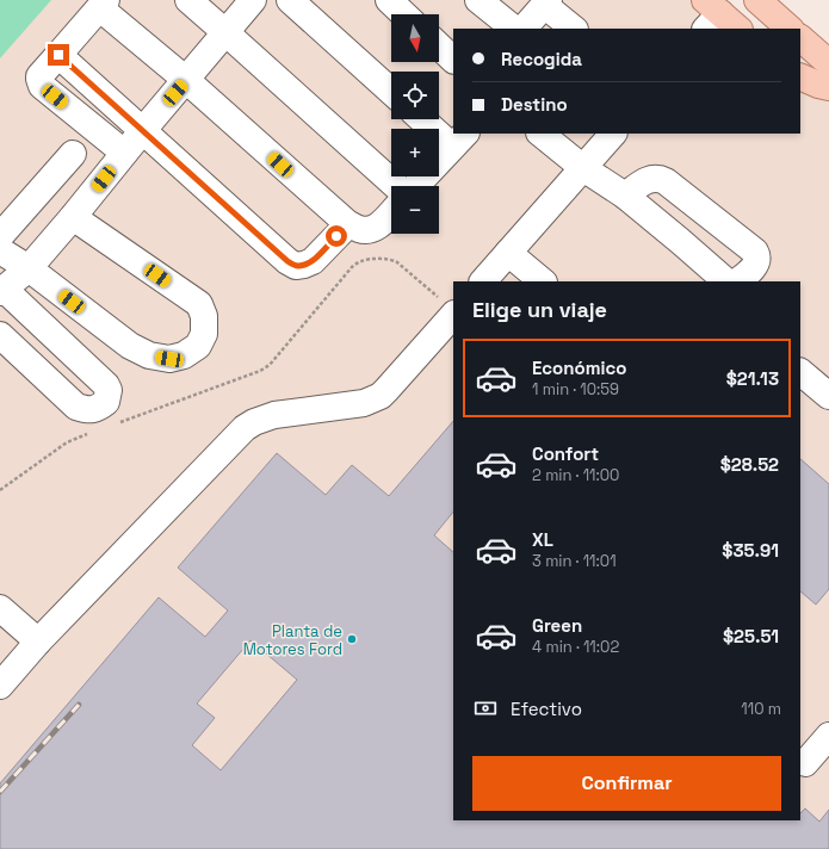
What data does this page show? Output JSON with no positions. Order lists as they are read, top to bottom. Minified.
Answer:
{"places":["Planta de Motores Ford"],"north":"bottom","page":{"map_buttons":["+","−"],"banner":["Recogida","Destino"],"heading":"Elige un viaje","list":[{"name":"Económico","note":"1 min · 10:59","value":"$21.13"},{"name":"Confort","note":"2 min · 11:00","value":"$28.52"},{"name":"XL","note":"3 min · 11:01","value":"$35.91"},{"name":"Green","note":"4 min · 11:02","value":"$25.51"}],"pay":["Efectivo","110 m"],"buttons":"Confirmar"}}
